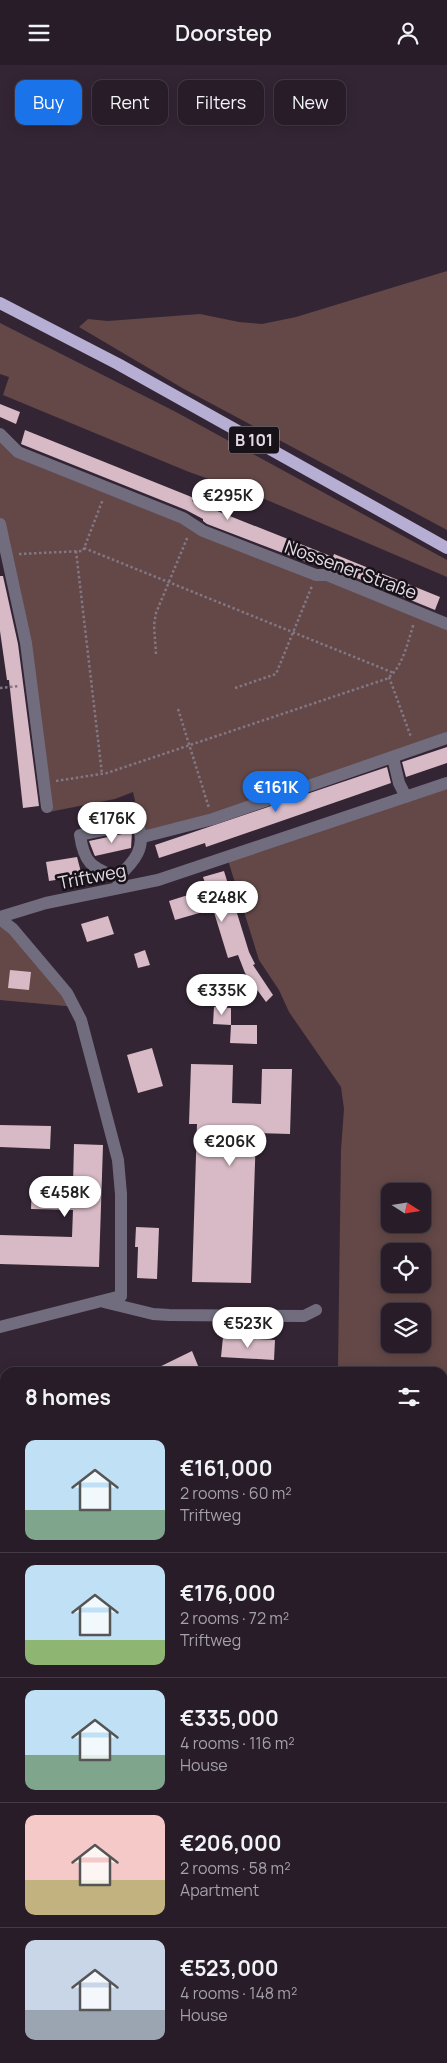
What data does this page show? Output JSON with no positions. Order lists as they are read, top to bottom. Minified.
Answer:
{"streets":{"main road":["B 101"],"street":["Nossener Straße","Triftweg"]},"north":"right","page":{"header":"Doorstep","chip":["Buy","Rent","Filters","New"],"price":["€295K","€161K","€176K","€248K","€335K","€206K","€458K","€523K"],"heading":"8 homes","list":[{"name":"€161,000","note":"2 rooms · 60 m² · Triftweg"},{"name":"€176,000","note":"2 rooms · 72 m² · Triftweg"},{"name":"€335,000","note":"4 rooms · 116 m² · House"},{"name":"€206,000","note":"2 rooms · 58 m² · Apartment"},{"name":"€523,000","note":"4 rooms · 148 m² · House"}]}}
